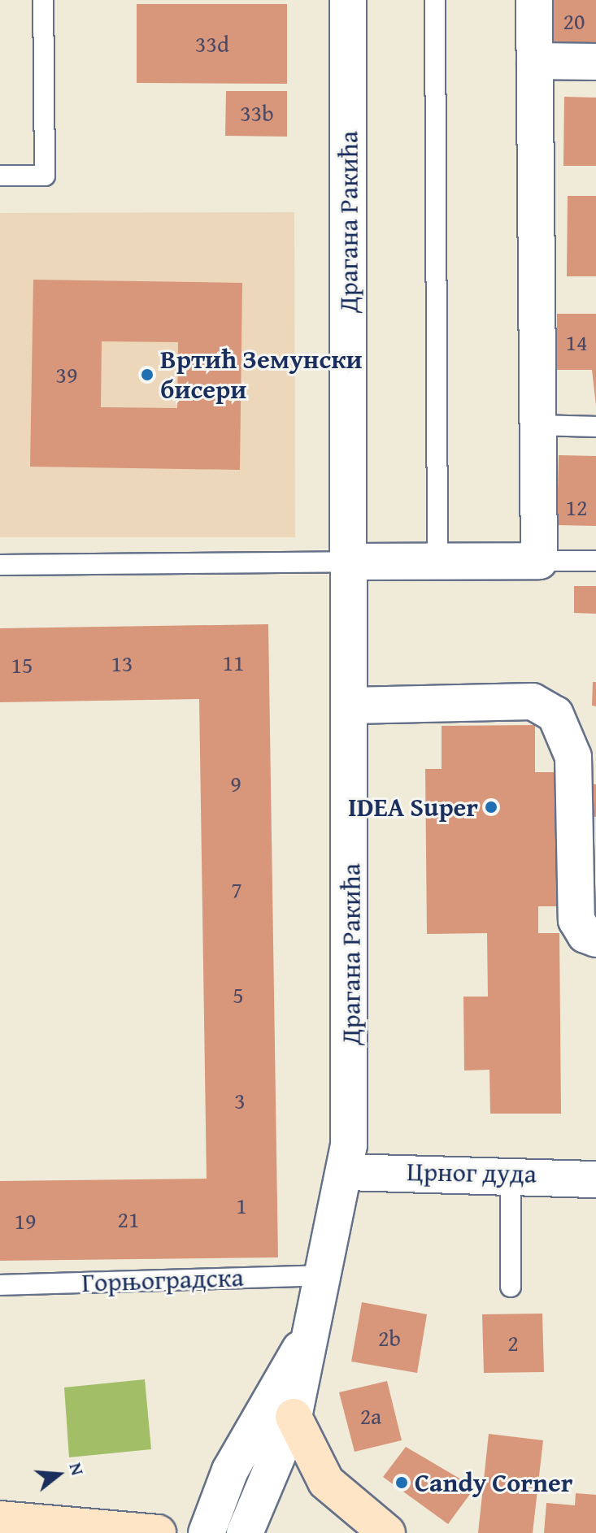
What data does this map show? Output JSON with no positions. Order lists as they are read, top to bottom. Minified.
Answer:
{"streets":{"street":["Драгана Ракића","Црног дуда"],"lane":["Горњоградска"]},"crossings":[["Драгана Ракића","Црног дуда"],["Драгана Ракића","Горњоградска"]],"places":["Вртић Земунски бисери","IDEA Super","Candy Corner"],"house_numbers":["20","33d","33b","14","39","12","11","13","15","9","7","5","3","1","21","19","2b","2","2a"],"north":"right"}
